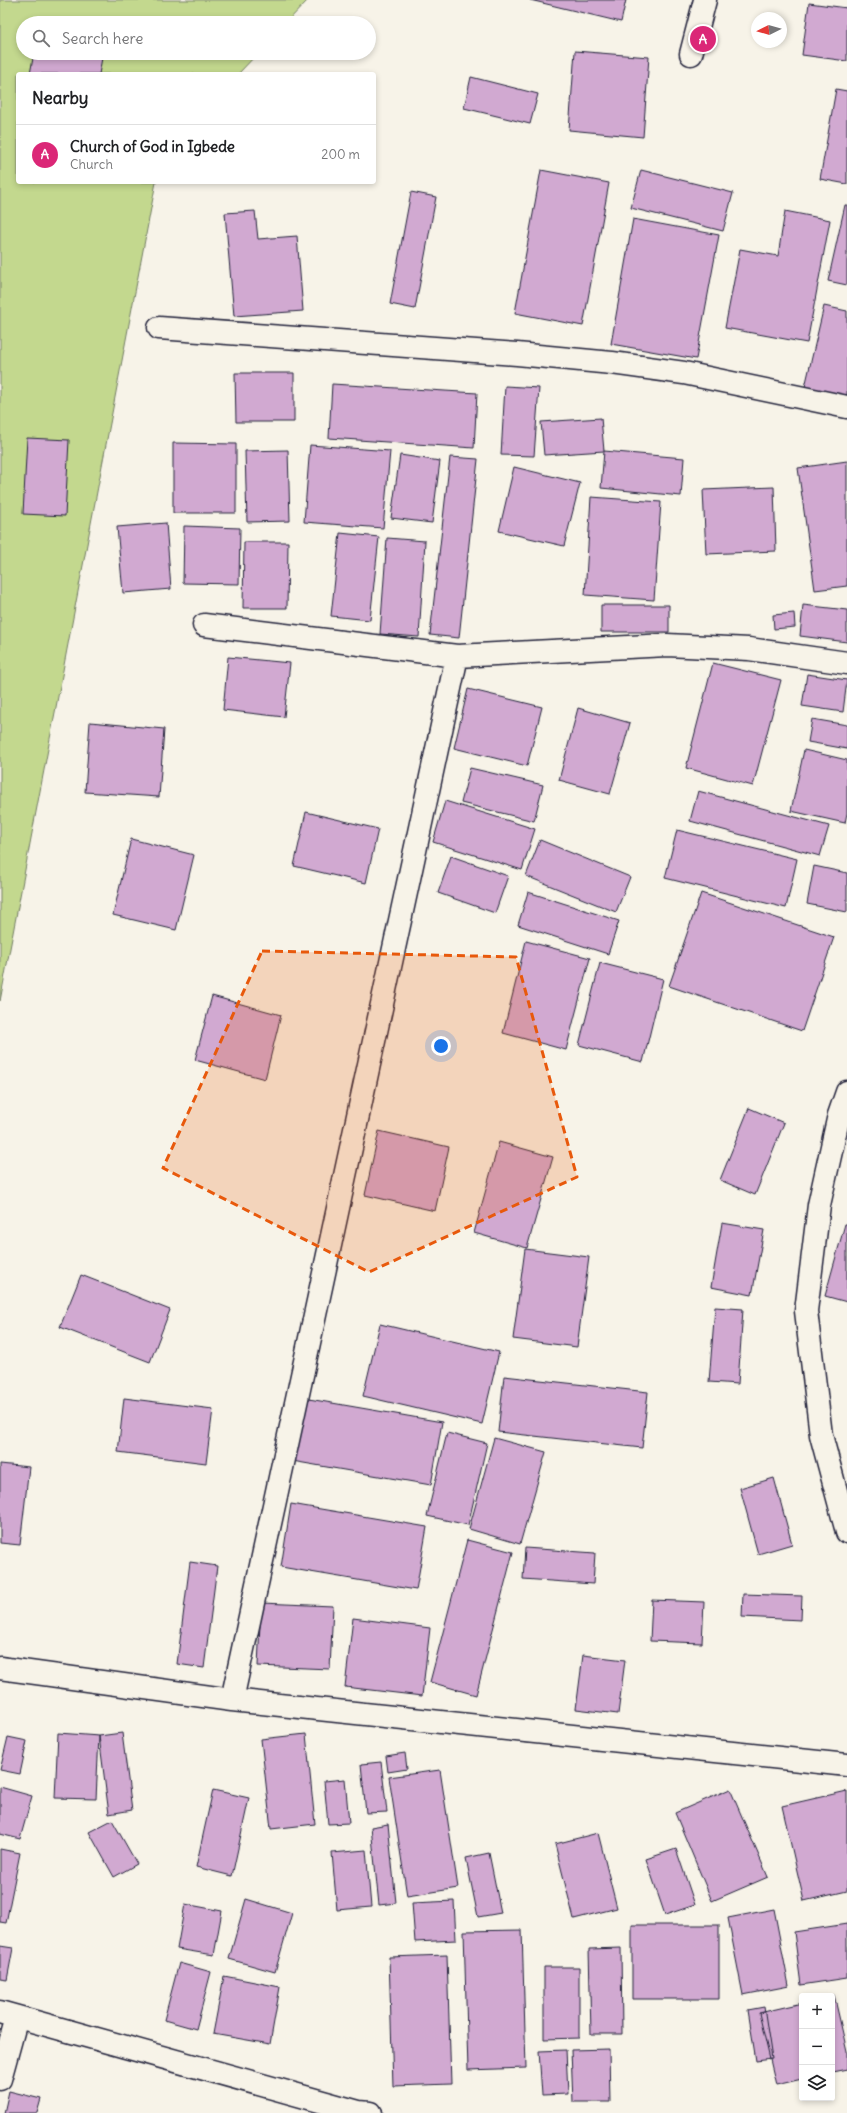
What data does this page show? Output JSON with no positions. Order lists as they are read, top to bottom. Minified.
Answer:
{"north":"left","page":{"search":"Search here","pins":"A","heading":"Nearby","list":[{"mark":"A","name":"Church of God in Igbede","note":"Church","value":"200 m"}],"map_buttons":["+","−"]}}
